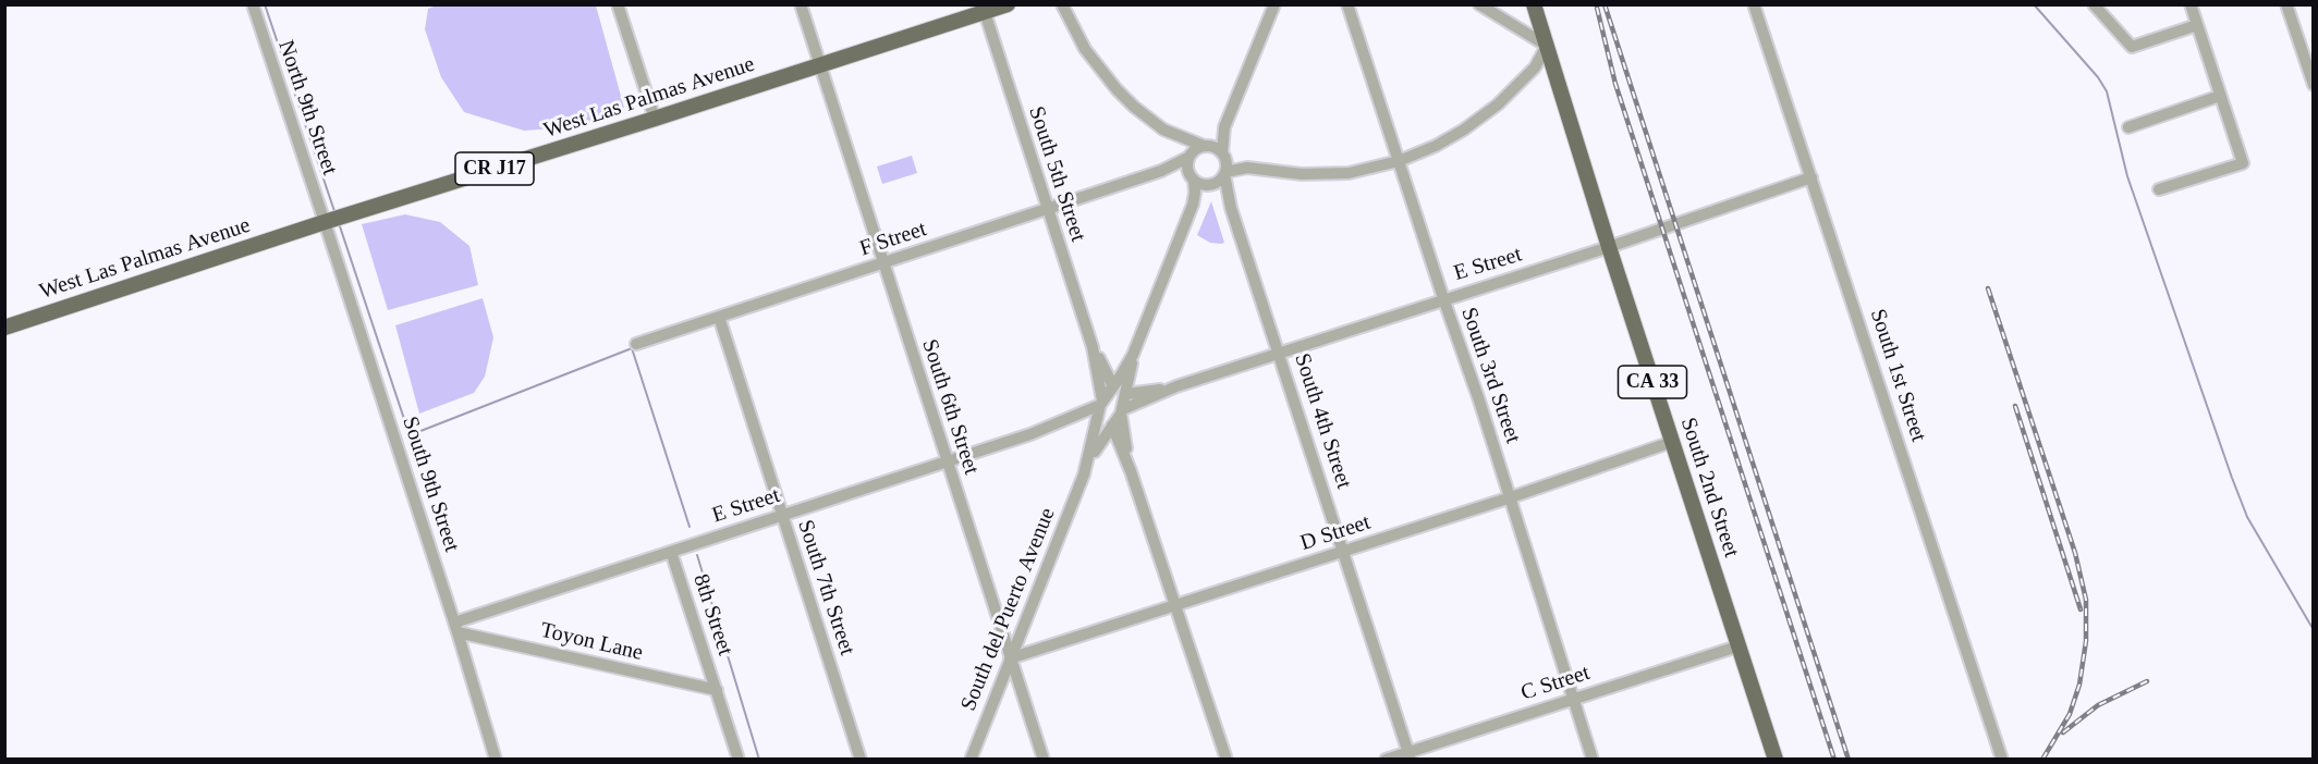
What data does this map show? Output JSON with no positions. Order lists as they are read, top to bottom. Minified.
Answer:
{"streets":{"main road":["West Las Palmas Avenue","CR J17","CA 33","South 2nd Street"],"street":["North 9th Street","South 5th Street","F Street","E Street","South 3rd Street","South 1st Street","South 6th Street","South 4th Street","South 9th Street","D Street","South 7th Street","South del Puerto Avenue","8th Street","Toyon Lane","C Street"]},"crossings":[["West Las Palmas Avenue","North 9th Street"],["West Las Palmas Avenue","South 5th Street"],["West Las Palmas Avenue","South 6th Street"],["West Las Palmas Avenue","South 9th Street"],["North 9th Street","South 9th Street"],["South 5th Street","F Street"],["South 5th Street","E Street"],["South 5th Street","South del Puerto Avenue"],["F Street","South 6th Street"],["F Street","South 4th Street"],["F Street","South 7th Street"],["F Street","South del Puerto Avenue"],["E Street","South 3rd Street"],["E Street","South 1st Street"],["E Street","South 6th Street"],["E Street","South 4th Street"],["E Street","South 9th Street"],["E Street","South 2nd Street"],["E Street","South 7th Street"],["E Street","South del Puerto Avenue"],["E Street","8th Street"],["E Street","Toyon Lane"],["South 3rd Street","D Street"],["South 3rd Street","C Street"],["South 6th Street","D Street"],["South 6th Street","South del Puerto Avenue"],["South 4th Street","D Street"],["South 4th Street","South del Puerto Avenue"],["South 4th Street","C Street"],["South 9th Street","Toyon Lane"],["South 2nd Street","D Street"],["South 2nd Street","C Street"],["D Street","South del Puerto Avenue"],["8th Street","Toyon Lane"]]}
